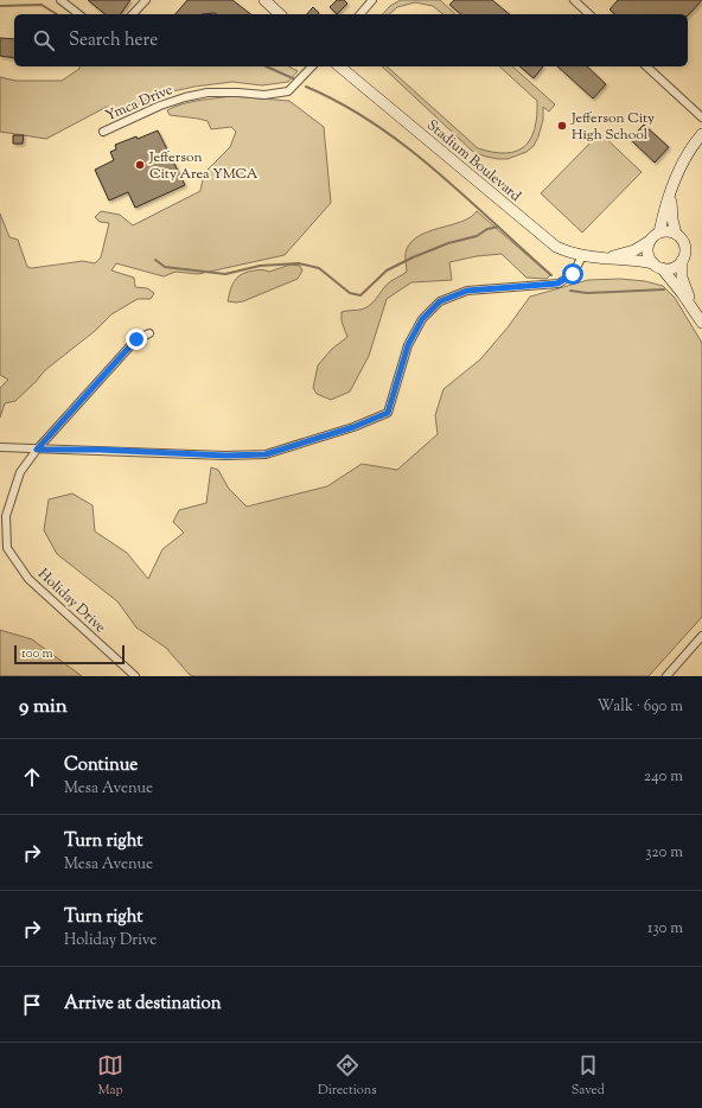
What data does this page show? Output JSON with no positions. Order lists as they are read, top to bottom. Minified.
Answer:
{"streets":{"main road":["Stadium Boulevard"],"street":["Ymca Drive","Holiday Drive"]},"places":["Jefferson City High School","Jefferson City Area YMCA"],"scale_bar":"100 m","page":{"search":"Search here","scale":"100 m","heading":["9 min","Walk · 690 m"],"list":[["Continue","Mesa Avenue","240 m"],["Turn right","Mesa Avenue","320 m"],["Turn right","Holiday Drive","130 m"],"Arrive at destination"],"nav":["Map","Directions","Saved"]}}
